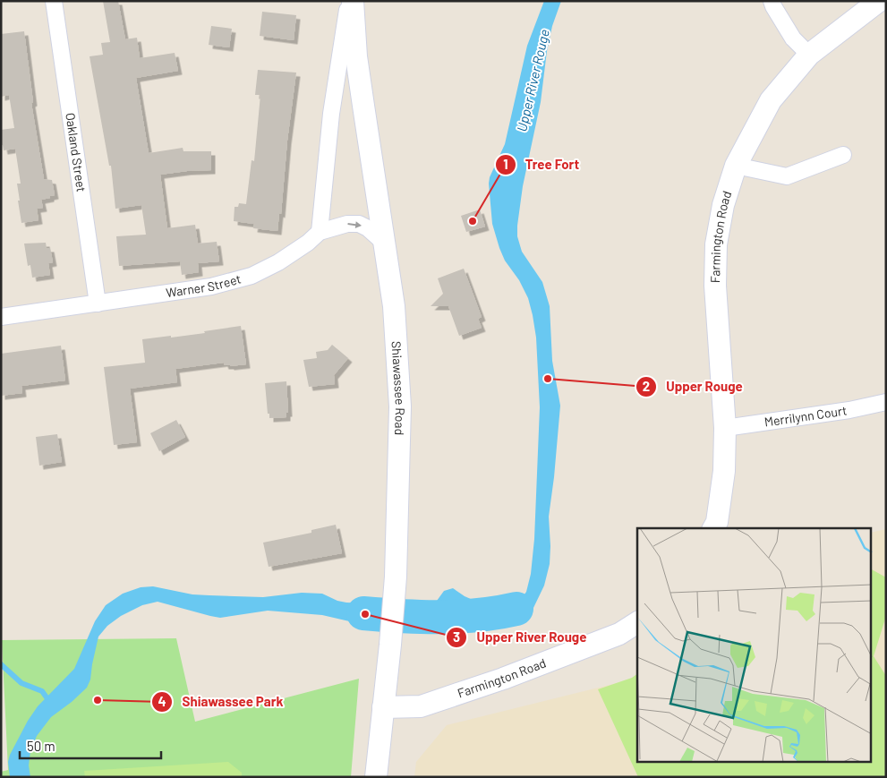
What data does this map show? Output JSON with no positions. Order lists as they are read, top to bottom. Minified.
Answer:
{"streets":{"street":["Oakland Street","Farmington Road","Warner Street","Shiawassee Road","Merrilynn Court"]},"crossings":[["Oakland Street","Warner Street"],["Farmington Road","Shiawassee Road"],["Farmington Road","Merrilynn Court"],["Warner Street","Shiawassee Road"]],"water":["Upper River Rouge"],"places":["Tree Fort","Upper Rouge","Upper River Rouge","Shiawassee Park"],"scale_bar":"50 m"}
